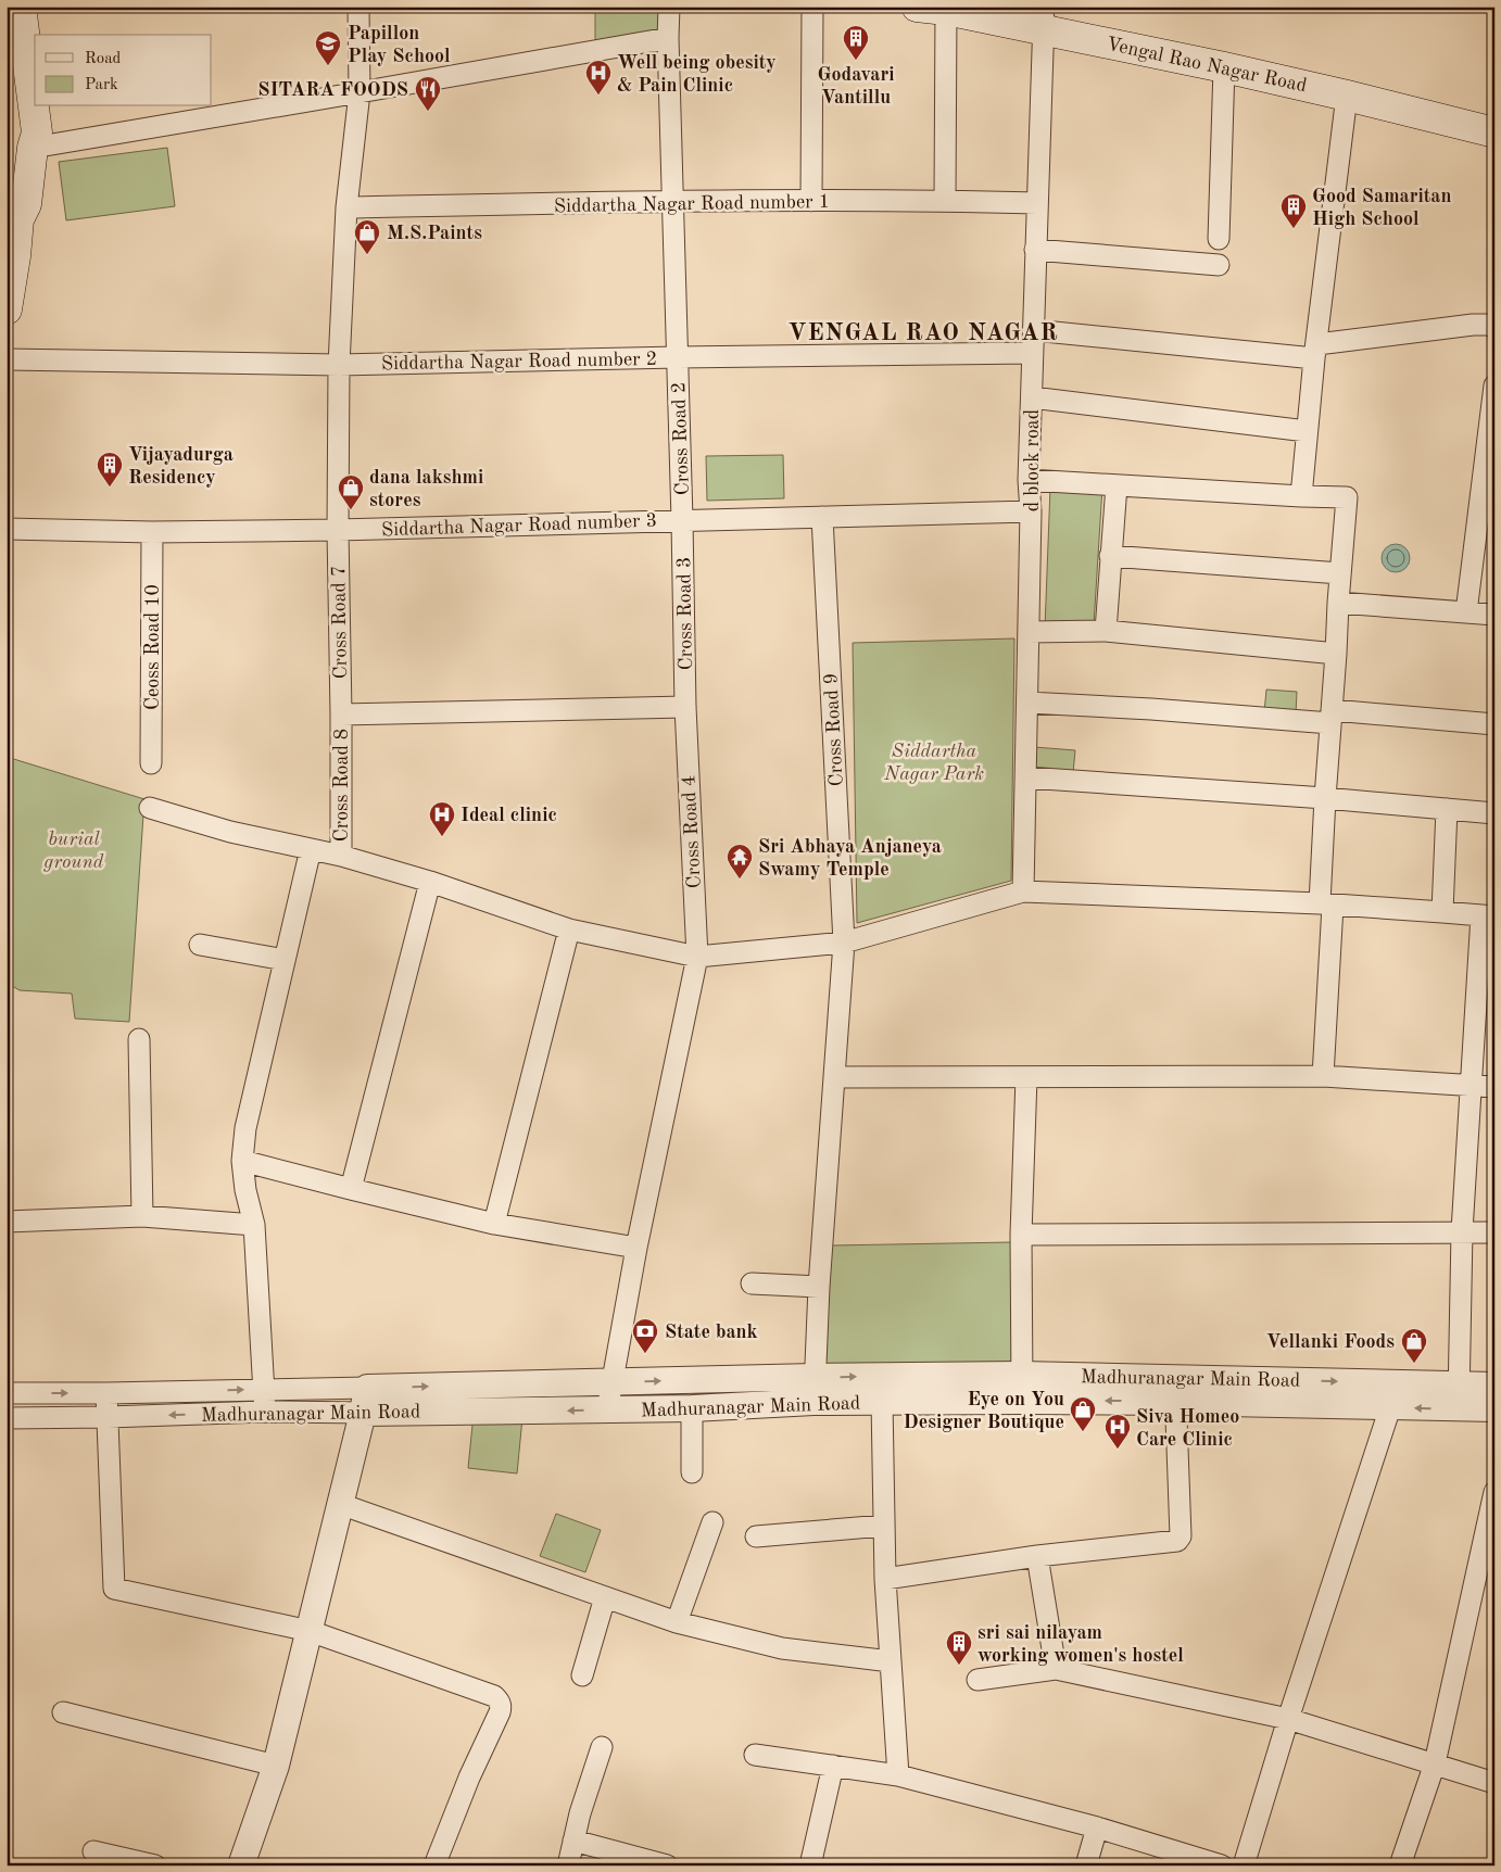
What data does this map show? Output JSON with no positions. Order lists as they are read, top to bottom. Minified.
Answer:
{"streets":{"main road":["Vengal Rao Nagar Road"],"street":["Siddartha Nagar Road number 1","Siddartha Nagar Road number 2","Cross Road 2","d block road","Siddartha Nagar Road number 3","Cross Road 3","Cross Road 7","Ceoss Road 10","Cross Road 9","Cross Road 8","Cross Road 4","Madhuranagar Main Road"]},"crossings":[["Vengal Rao Nagar Road","d block road"],["Siddartha Nagar Road number 1","Cross Road 2"],["Siddartha Nagar Road number 1","d block road"],["Siddartha Nagar Road number 1","Cross Road 7"],["Siddartha Nagar Road number 2","Cross Road 2"],["Siddartha Nagar Road number 2","d block road"],["Siddartha Nagar Road number 2","Cross Road 7"],["Cross Road 2","Siddartha Nagar Road number 3"],["Cross Road 2","Cross Road 3"],["d block road","Siddartha Nagar Road number 3"],["Siddartha Nagar Road number 3","Cross Road 3"],["Siddartha Nagar Road number 3","Cross Road 7"],["Siddartha Nagar Road number 3","Ceoss Road 10"],["Siddartha Nagar Road number 3","Cross Road 9"],["Cross Road 3","Cross Road 4"],["Cross Road 7","Cross Road 8"],["Cross Road 9","Madhuranagar Main Road"],["Cross Road 4","Madhuranagar Main Road"]],"districts":["VENGAL RAO NAGAR"],"parks":["Siddartha Nagar Park","burial ground"],"places":{"building":["Godavari Vantillu","Good Samaritan High School","Vijayadurga Residency","sri sai nilayam working women's hostel"],"school or university":["Papillon Play School"],"hospital":["Well being obesity & Pain Clinic","Ideal clinic","Siva Homeo Care Clinic"],"restaurant":["SITARA FOODS"],"shop":["M.S.Paints","dana lakshmi stores","Vellanki Foods","Eye on You Designer Boutique"],"temple":["Sri Abhaya Anjaneya Swamy Temple"],"bank":["State bank"]},"legend":["Road","Park"]}
